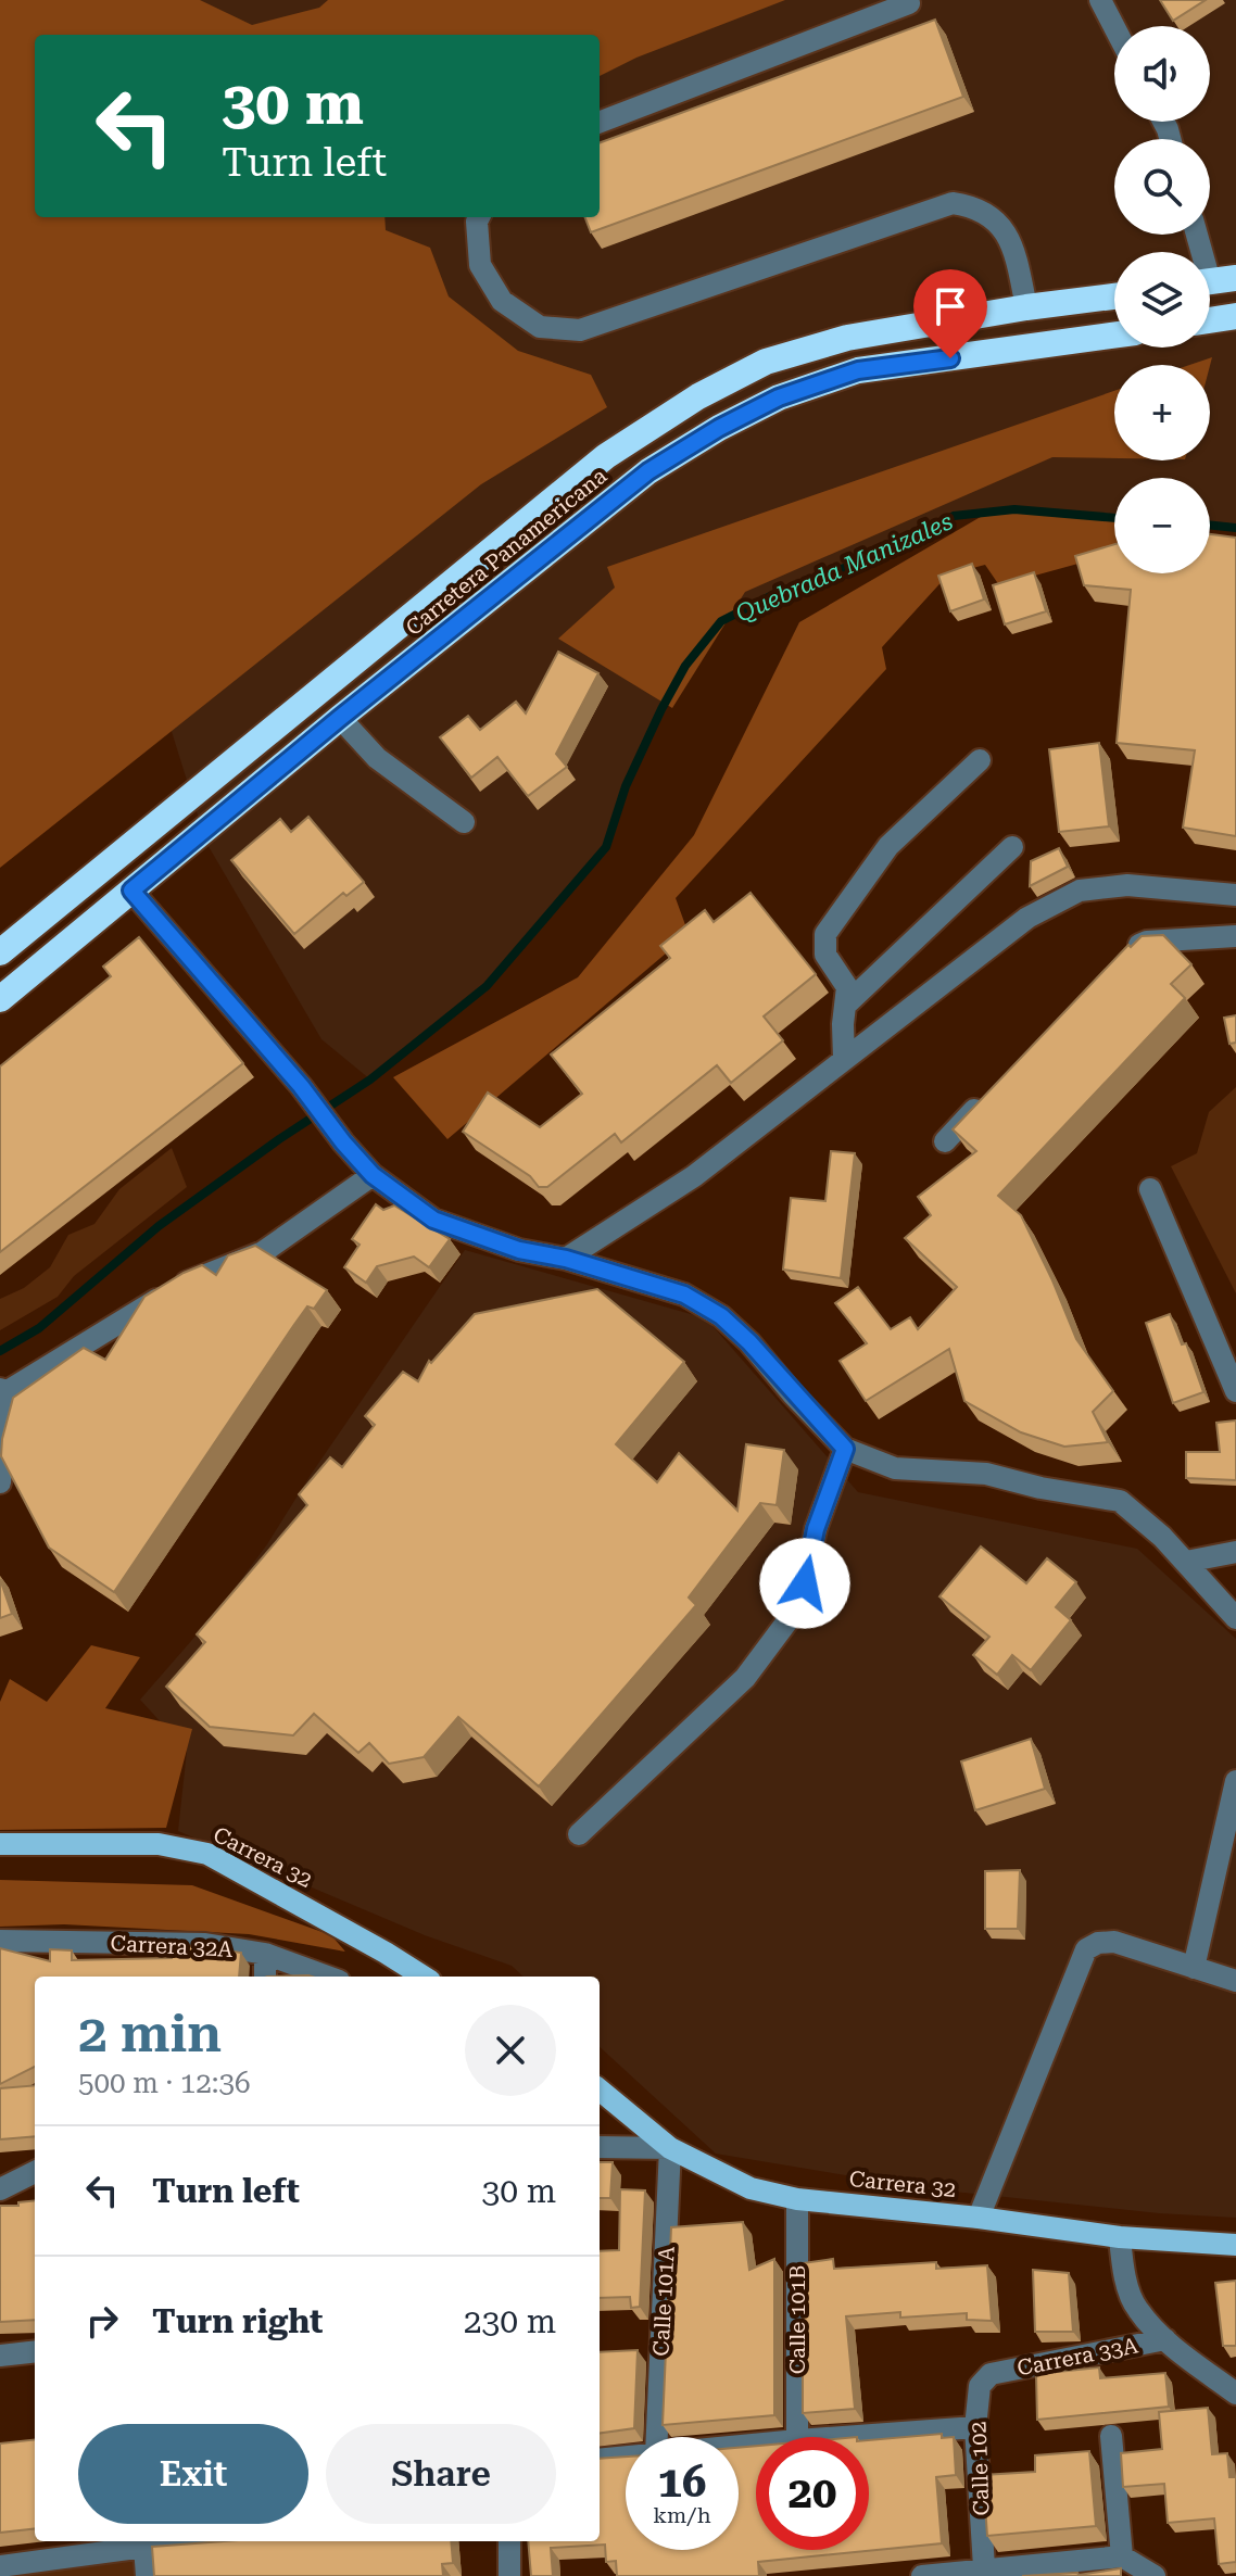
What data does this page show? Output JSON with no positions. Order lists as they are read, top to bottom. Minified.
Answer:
{"streets":{"highway":["Carretera Panamericana"],"main road":["Carrera 32"],"street":["Carrera 32A","Calle 101A","Calle 101B","Carrera 33A","Calle 102"]},"crossings":[["Carrera 32","Calle 101A"],["Carrera 32","Calle 101B"],["Carrera 33A","Calle 102"]],"water":["Quebrada Manizales"],"page":{"map_buttons":["+","−"],"turn":["30 m","Turn left"],"heading":["2 min","500 m · 12:36"],"list":[{"name":"Turn left","value":"30 m"},{"name":"Turn right","value":"230 m"}],"buttons":["Exit","Share"],"speed":"16 km/h","limit":"20"}}
